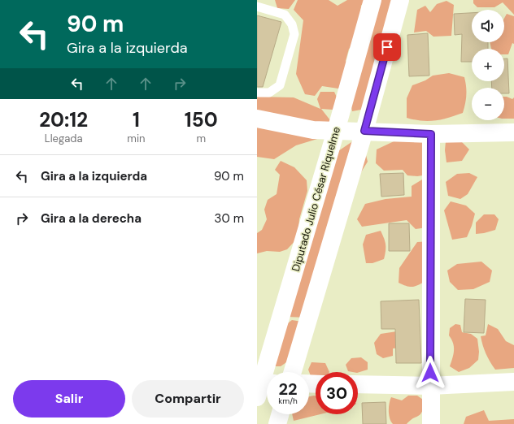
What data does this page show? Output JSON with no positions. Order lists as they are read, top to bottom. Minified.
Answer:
{"streets":{"street":["Diputado Julio César Riquelme"]},"page":{"turn":["90 m","Gira a la izquierda"],"map_buttons":["+","−"],"eta":["20:12","Llegada","1","min","150","m"],"list":[{"name":"Gira a la izquierda","value":"90 m"},{"name":"Gira a la derecha","value":"30 m"}],"speed":"22 km/h","limit":"30","buttons":["Salir","Compartir"]}}
